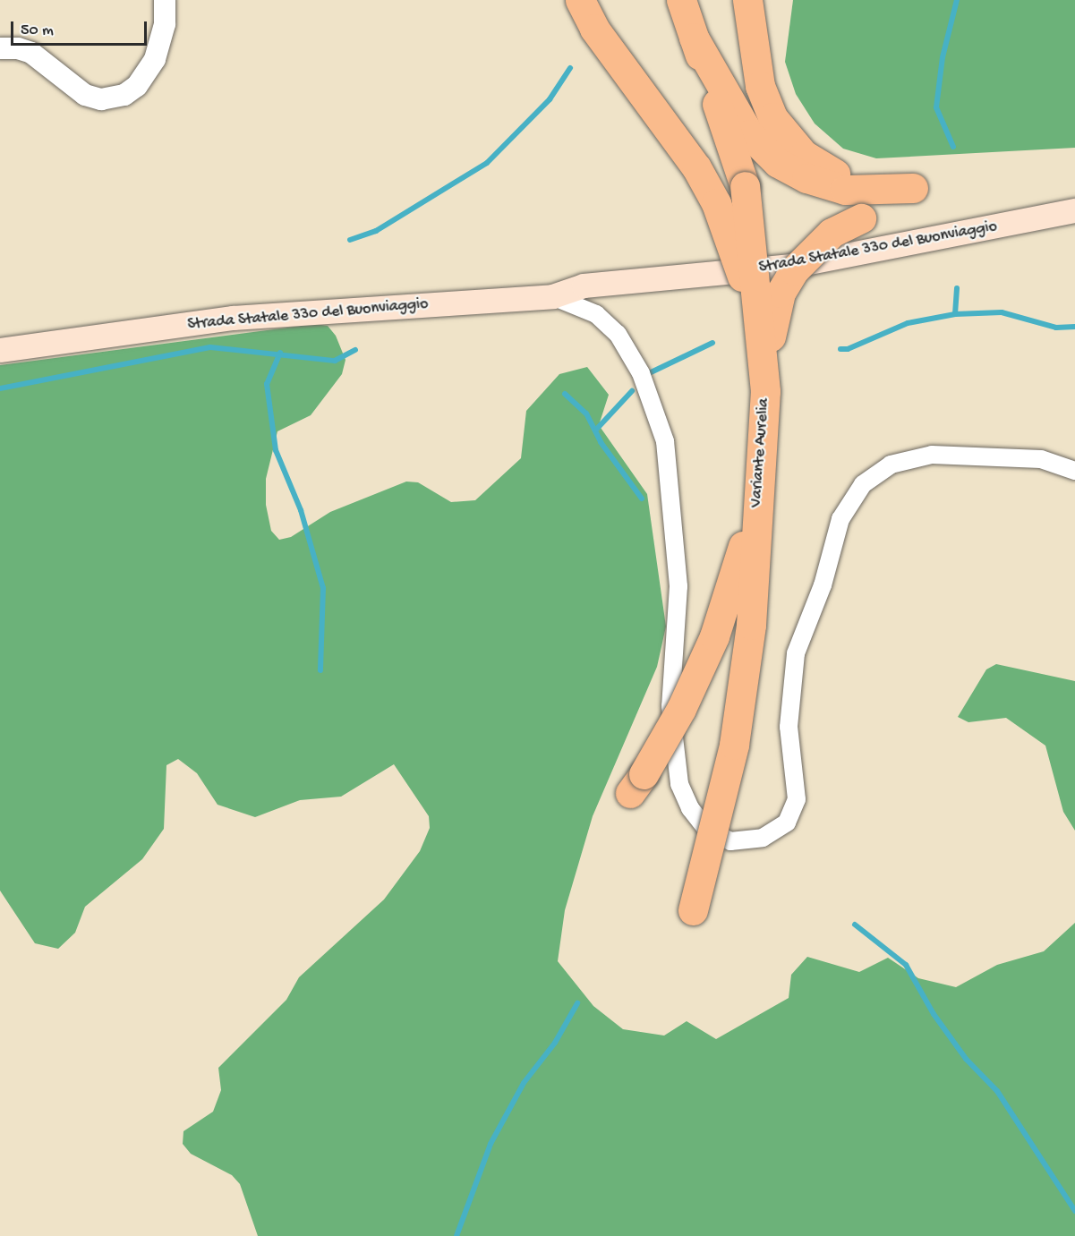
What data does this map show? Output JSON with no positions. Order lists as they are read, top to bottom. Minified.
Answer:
{"streets":{"highway":["Variante Aurelia"],"main road":["Strada Statale 330 del Buonviaggio"]},"scale_bar":"50 m"}
